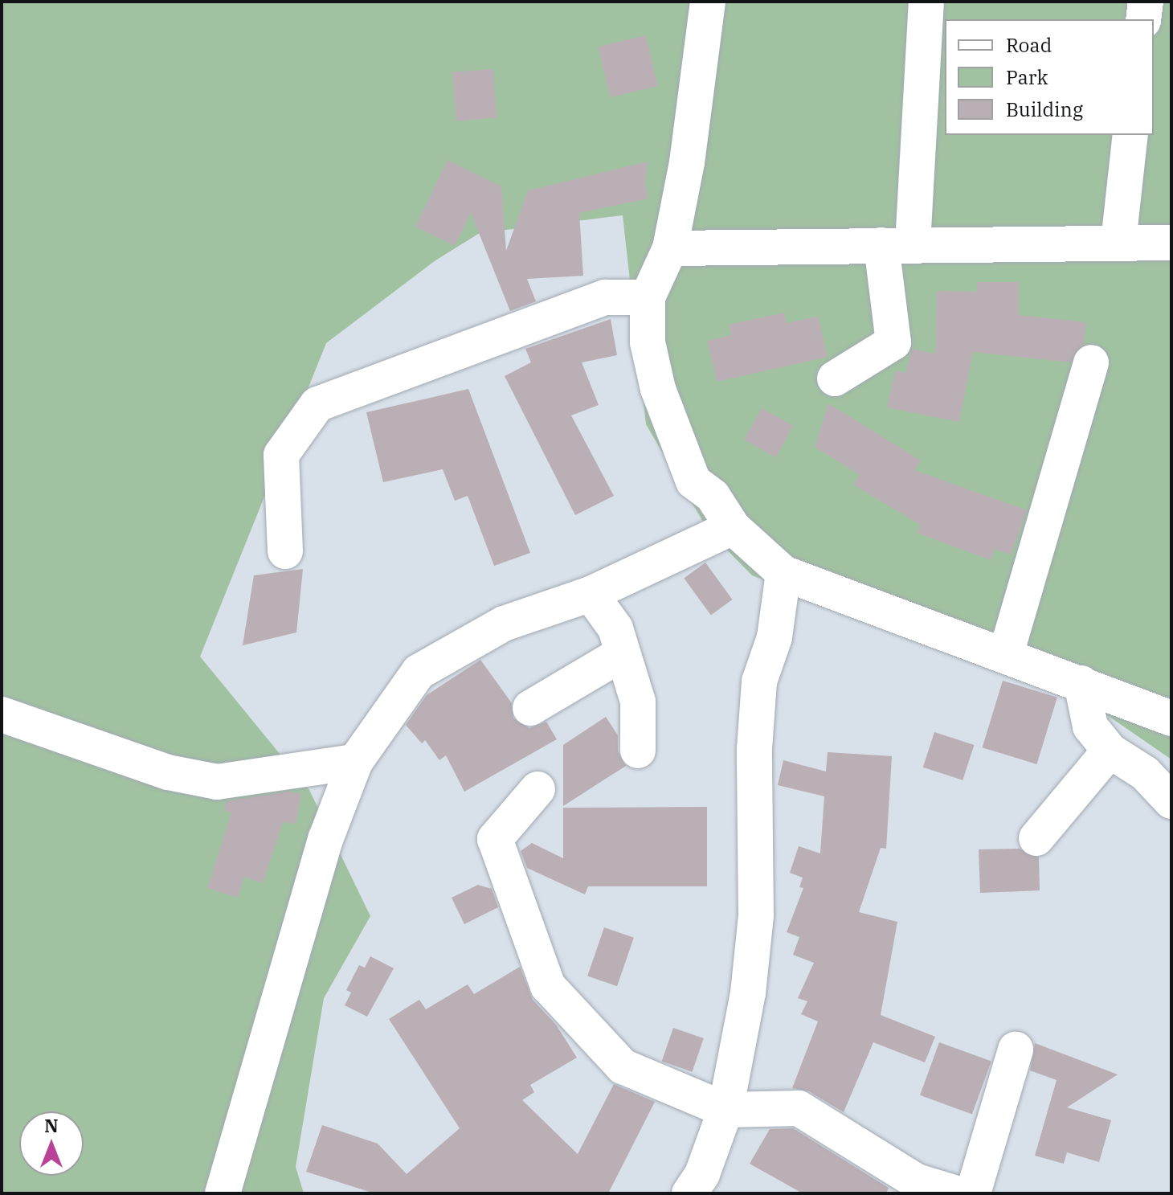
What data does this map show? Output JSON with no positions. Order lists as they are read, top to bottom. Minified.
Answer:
{"legend":["Road","Park","Building"],"north":"top"}
